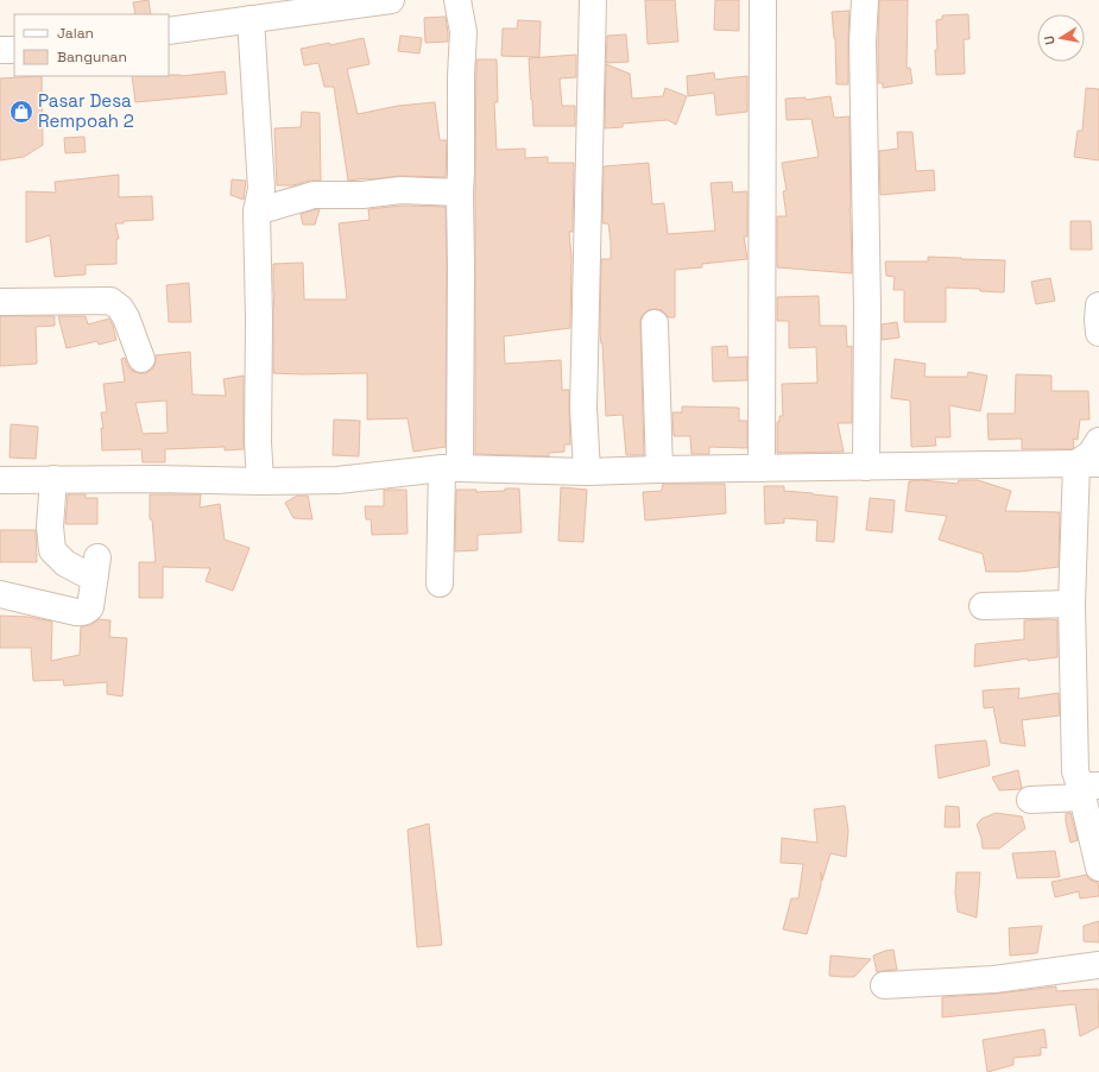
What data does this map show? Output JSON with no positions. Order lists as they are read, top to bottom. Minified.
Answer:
{"places":{"shop":["Pasar Desa Rempoah 2"]},"legend":["Jalan","Bangunan"],"north":"left"}
